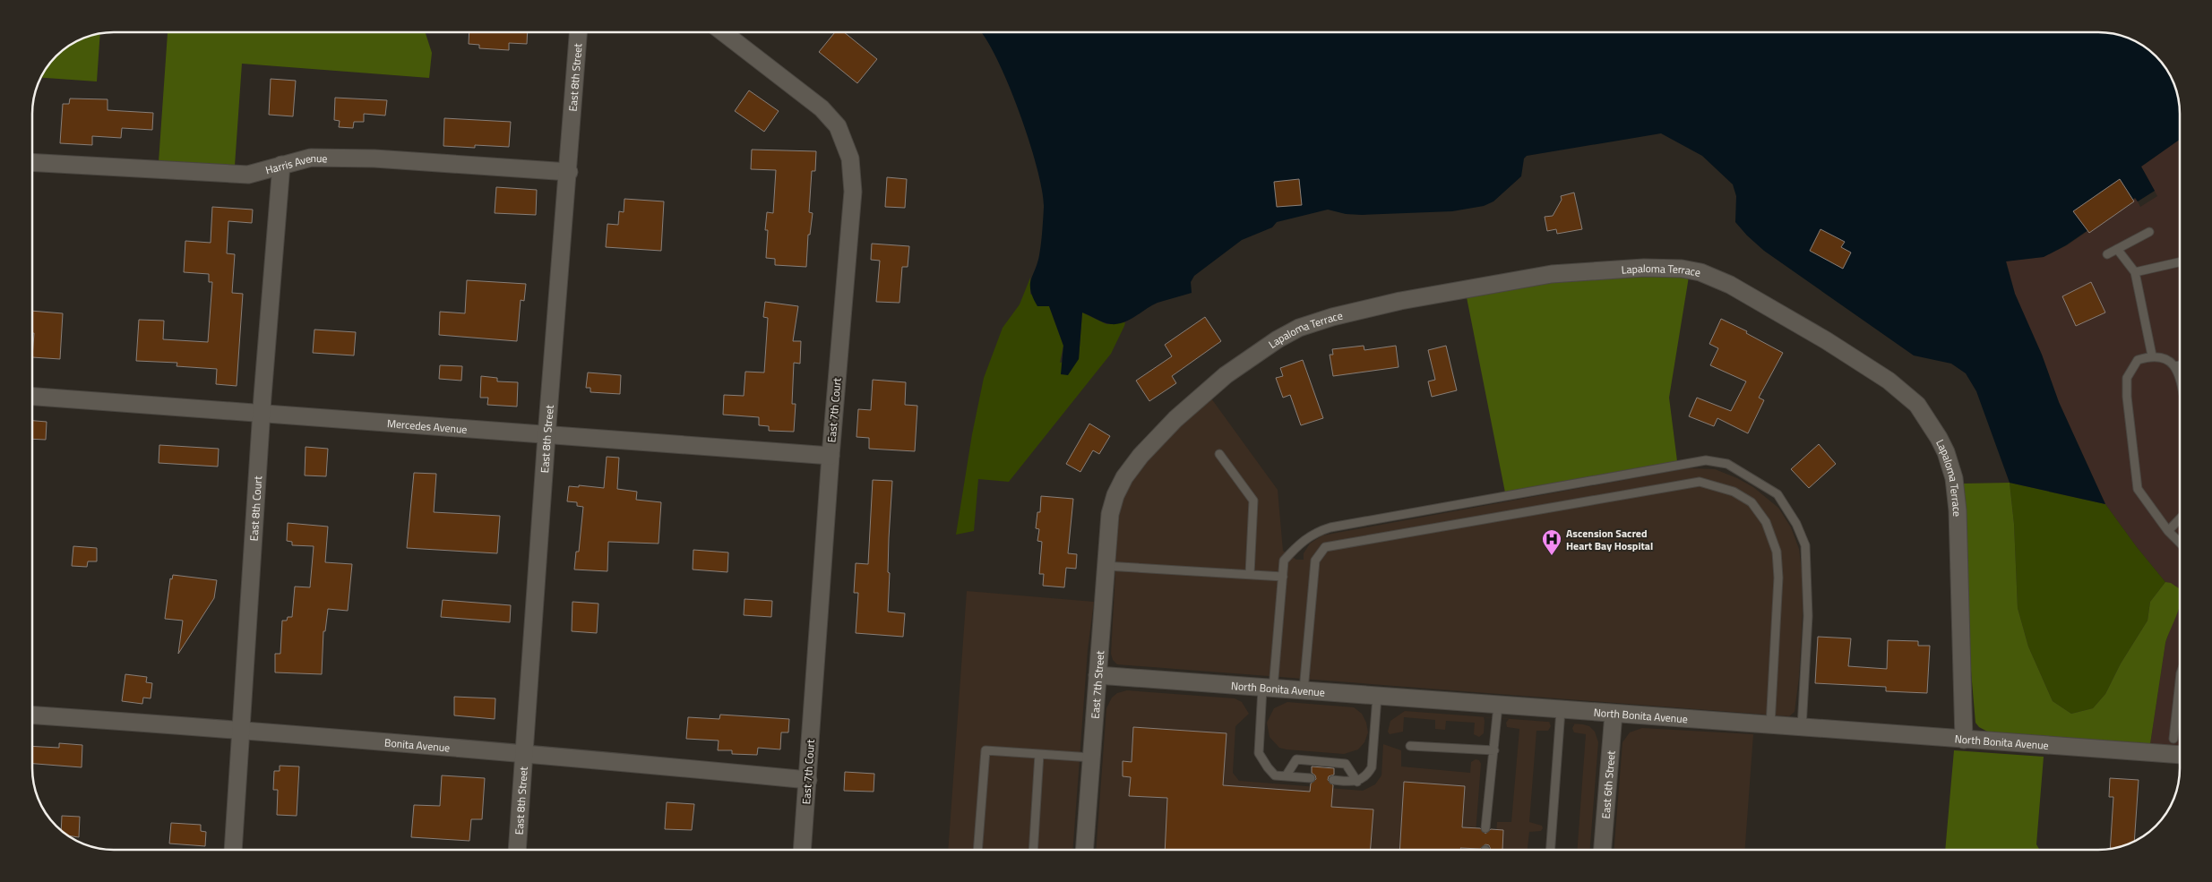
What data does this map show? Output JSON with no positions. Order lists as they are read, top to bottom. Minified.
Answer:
{"streets":{"street":["East 8th Street","Harris Avenue","Lapaloma Terrace","East 7th Court","Mercedes Avenue","East 8th Court","East 7th Street","North Bonita Avenue","Bonita Avenue","East 6th Street"]},"crossings":[["East 8th Street","Harris Avenue"],["East 8th Street","Mercedes Avenue"],["East 8th Street","Bonita Avenue"],["Harris Avenue","East 8th Court"],["Lapaloma Terrace","East 7th Street"],["Lapaloma Terrace","North Bonita Avenue"],["East 7th Court","Mercedes Avenue"],["East 7th Court","Bonita Avenue"],["Mercedes Avenue","East 8th Court"],["East 8th Court","Bonita Avenue"],["East 7th Street","North Bonita Avenue"],["North Bonita Avenue","East 6th Street"]],"places":{"hospital":["Ascension Sacred Heart Bay Hospital"]}}
